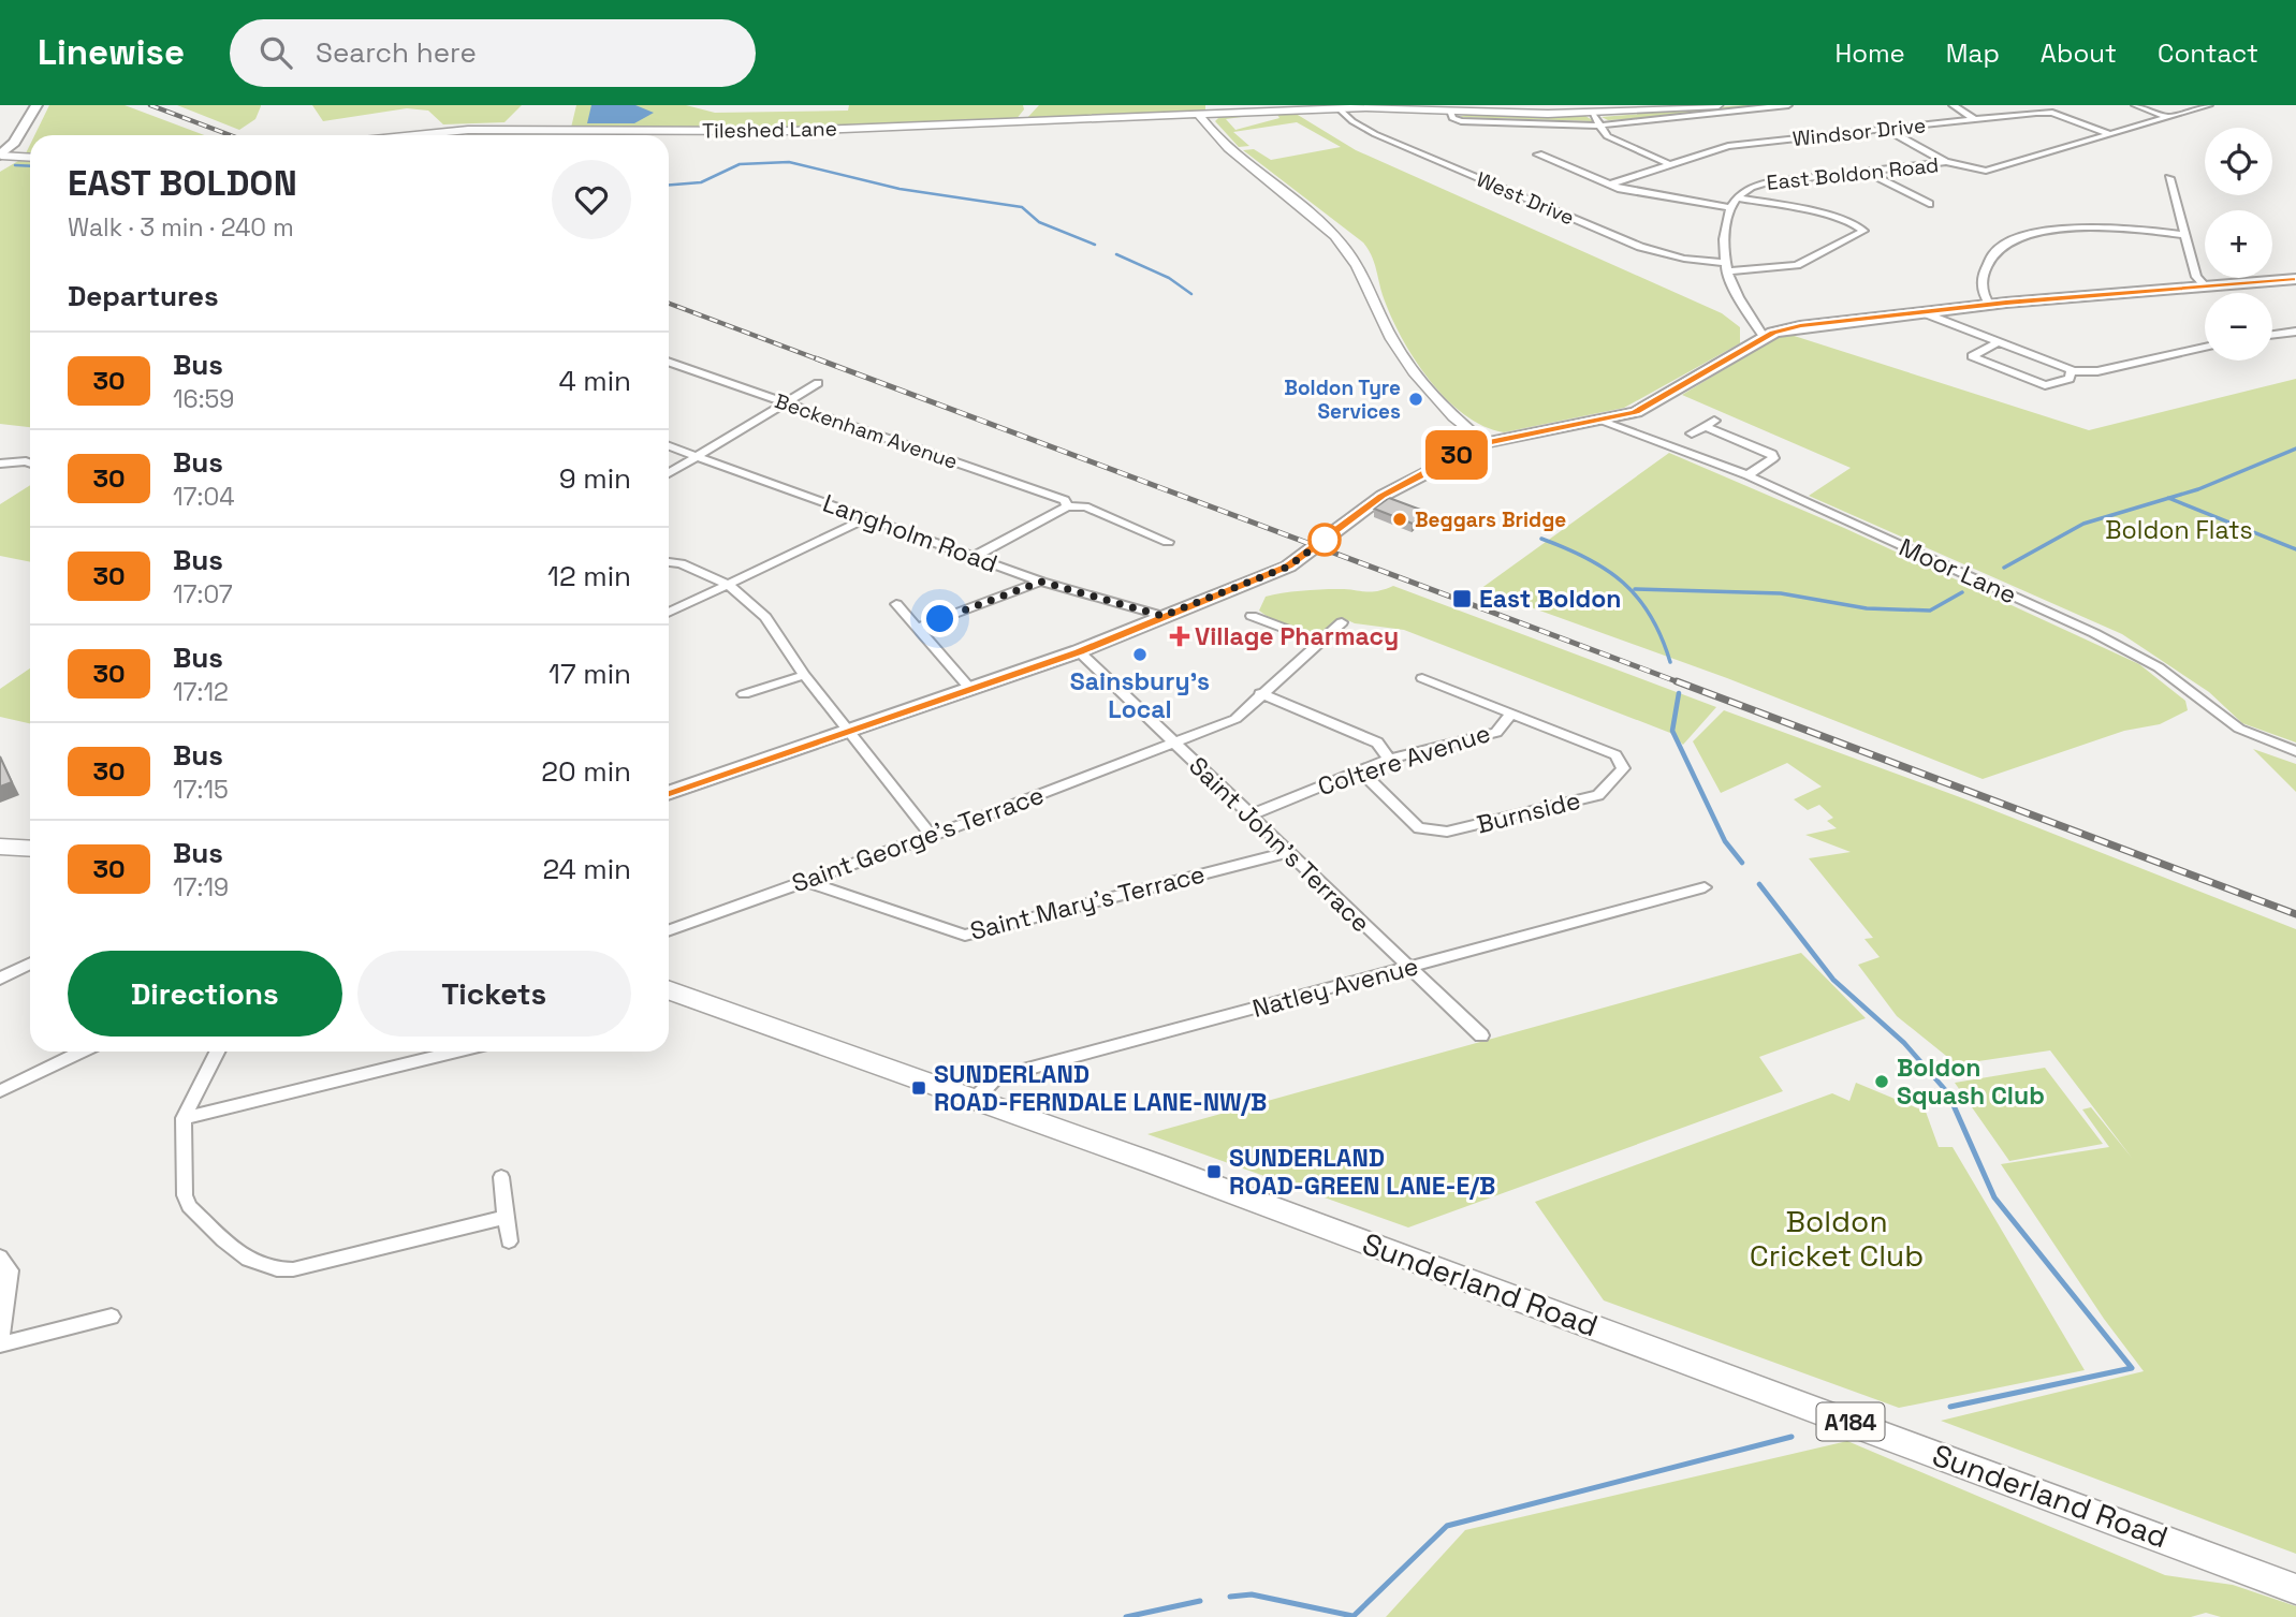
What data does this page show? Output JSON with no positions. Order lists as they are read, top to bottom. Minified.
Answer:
{"streets":{"main road":["Sunderland Road","A184"],"street":["Tileshed Lane","Windsor Drive","East Boldon Road","West Drive","Beckenham Avenue","Langholm Road","Moor Lane","Coltere Avenue","Burnside","Saint George's Terrace","Saint John's Terrace","Saint Mary's Terrace","Natley Avenue"]},"crossings":[["Tileshed Lane","West Drive"],["Windsor Drive","East Boldon Road"],["East Boldon Road","West Drive"],["Coltere Avenue","Burnside"],["Coltere Avenue","Saint John's Terrace"],["Saint George's Terrace","Saint John's Terrace"],["Saint George's Terrace","Saint Mary's Terrace"],["Saint John's Terrace","Saint Mary's Terrace"],["Saint John's Terrace","Natley Avenue"],["Natley Avenue","Sunderland Road"]],"parks":["Boldon Flats","Boldon Cricket Club"],"places":{"other":["Boldon Tyre Services","Beggars Bridge","Sainsbury's Local","Boldon Squash Club"],"transit":["East Boldon","SUNDERLAND ROAD-FERNDALE LANE-NW/B","SUNDERLAND ROAD-GREEN LANE-E/B"],"health":["Village Pharmacy"]},"lines":["bus line 30"],"page":{"header":"Linewise","search":"Search here","nav":["Home","Map","About","Contact"],"on_map":"30","map_buttons":["+","−"],"heading":[["EAST BOLDON","Walk · 3 min · 240 m"],"Departures"],"list":[{"mark":"30","name":"Bus","note":"16:59","value":"4 min"},{"mark":"30","name":"Bus","note":"17:04","value":"9 min"},{"mark":"30","name":"Bus","note":"17:07","value":"12 min"},{"mark":"30","name":"Bus","note":"17:12","value":"17 min"},{"mark":"30","name":"Bus","note":"17:15","value":"20 min"},{"mark":"30","name":"Bus","note":"17:19","value":"24 min"}],"buttons":["Directions","Tickets"]}}
